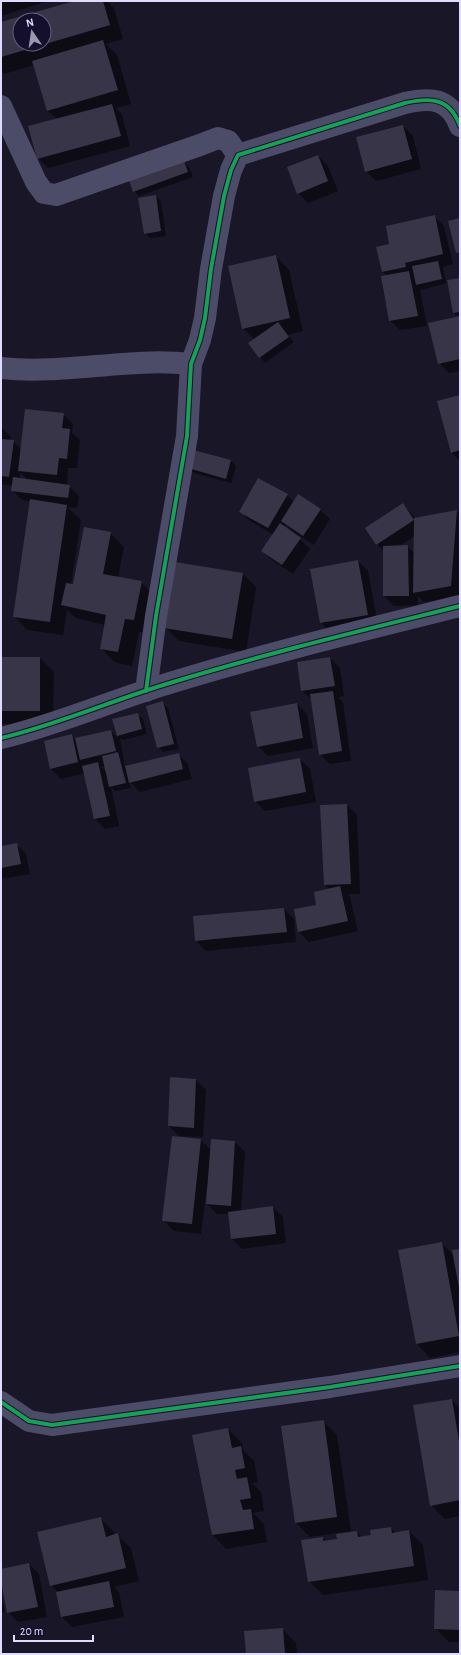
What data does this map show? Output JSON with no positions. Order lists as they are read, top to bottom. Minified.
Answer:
{"scale_bar":"20 m","north":"top"}
